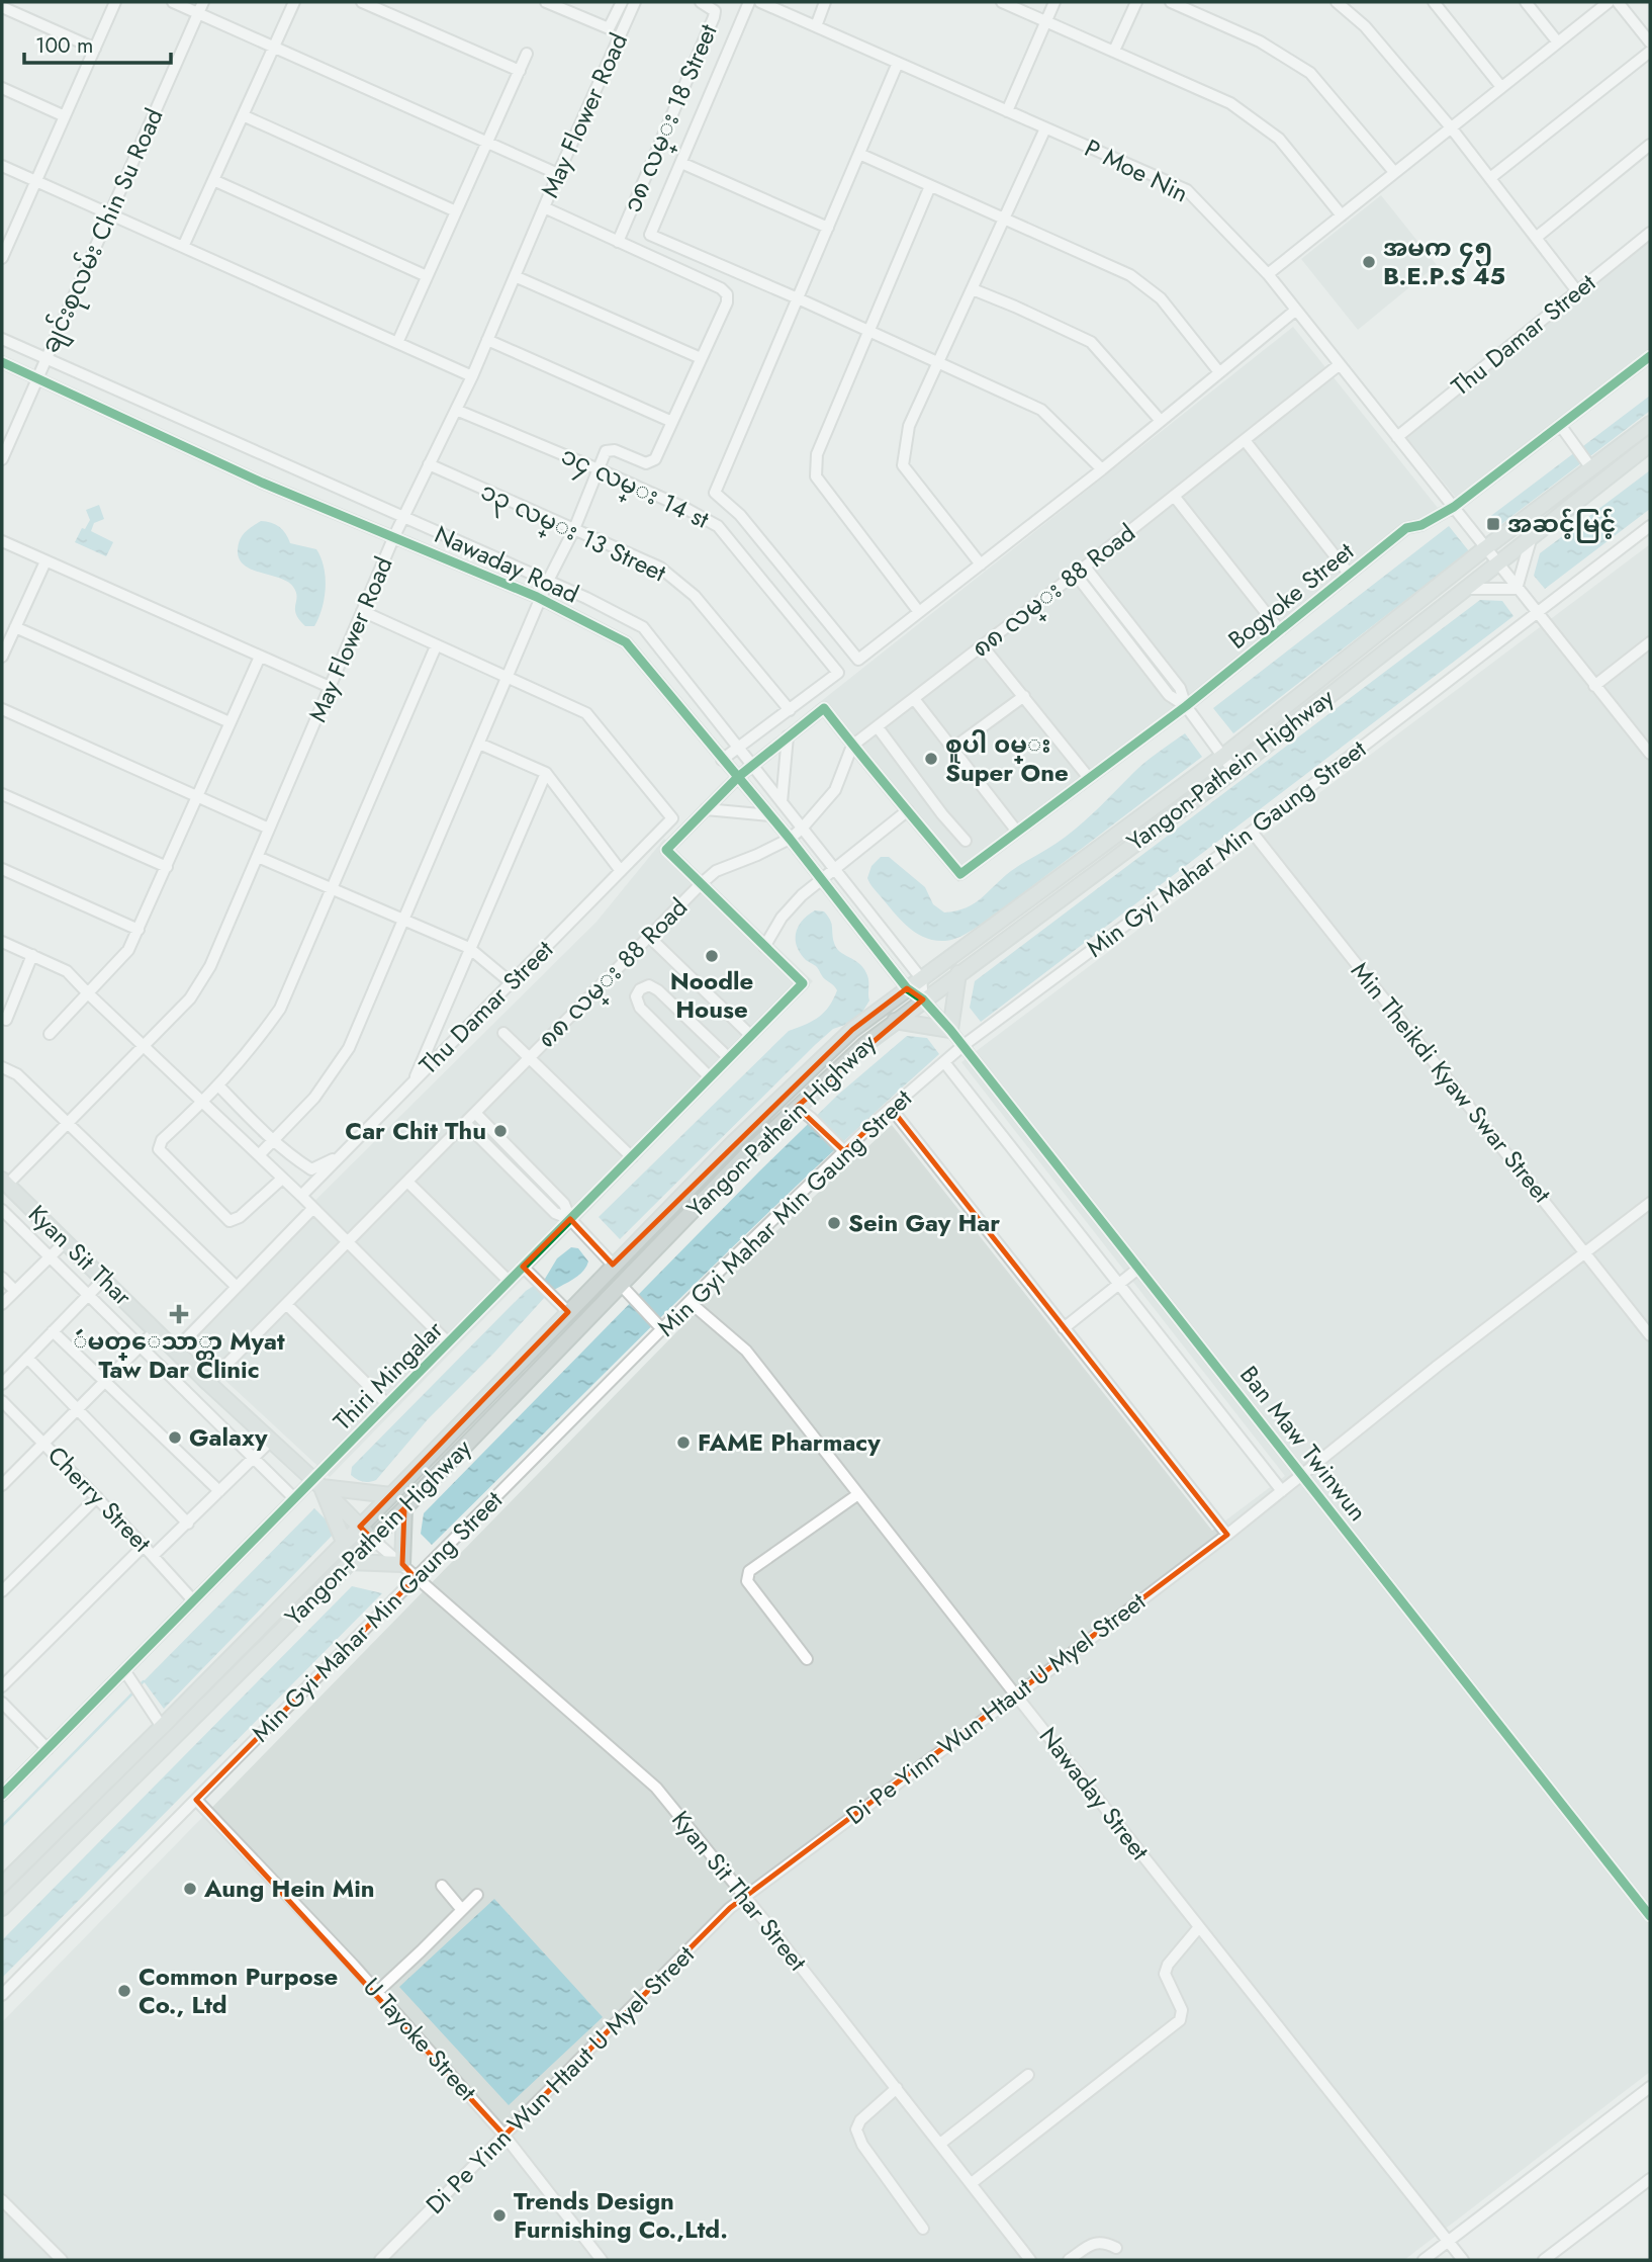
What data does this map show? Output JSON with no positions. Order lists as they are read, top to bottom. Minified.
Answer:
{"streets":{"main road":["Yangon-Pathein Highway","Kyan Sit Thar"],"street":["May Flower Road","၁၈ လမ္း 18 Street","P Moe Nin","ချင်းစုလမ်း Chin Su Road","Thu Damar Street","၁၄ လမ္း 14 st","၁၃ လမ္း 13 Street","Nawaday Road","၈၈ လမ္း 88 Road","Bogyoke Street","Min Gyi Mahar Min Gaung Street","Min Theikdi Kyaw Swar Street","Thiri Mingalar","Ban Maw Twinwun","Cherry Street","Di Pe Yinn Wun Htaut U Myel Street","Nawaday Street","Kyan Sit Thar Street","U Tayoke Street"]},"crossings":[["May Flower Road","၁၄ လမ္း 14 st"],["May Flower Road","၁၃ လမ္း 13 Street"],["May Flower Road","Nawaday Road"],["May Flower Road","Kyan Sit Thar"],["P Moe Nin","Thu Damar Street"],["P Moe Nin","၈၈ လမ္း 88 Road"],["P Moe Nin","Bogyoke Street"],["P Moe Nin","Yangon-Pathein Highway"],["P Moe Nin","Min Gyi Mahar Min Gaung Street"],["ချင်းစုလမ်း Chin Su Road","Nawaday Road"],["၁၄ လမ္း 14 st","၁၃ လမ္း 13 Street"],["Nawaday Road","၈၈ လမ္း 88 Road"],["Nawaday Road","Yangon-Pathein Highway"],["Nawaday Road","Ban Maw Twinwun"],["၈၈ လမ္း 88 Road","Kyan Sit Thar"],["Yangon-Pathein Highway","Kyan Sit Thar"],["Yangon-Pathein Highway","Ban Maw Twinwun"],["Yangon-Pathein Highway","Kyan Sit Thar Street"],["Min Gyi Mahar Min Gaung Street","Min Theikdi Kyaw Swar Street"],["Min Gyi Mahar Min Gaung Street","Ban Maw Twinwun"],["Min Gyi Mahar Min Gaung Street","Nawaday Street"],["Min Gyi Mahar Min Gaung Street","Kyan Sit Thar Street"],["Min Gyi Mahar Min Gaung Street","U Tayoke Street"],["Min Theikdi Kyaw Swar Street","Di Pe Yinn Wun Htaut U Myel Street"],["Kyan Sit Thar","Thiri Mingalar"],["Kyan Sit Thar","Kyan Sit Thar Street"],["Thiri Mingalar","Cherry Street"],["Ban Maw Twinwun","Di Pe Yinn Wun Htaut U Myel Street"],["Di Pe Yinn Wun Htaut U Myel Street","Nawaday Street"],["Di Pe Yinn Wun Htaut U Myel Street","Kyan Sit Thar Street"],["Di Pe Yinn Wun Htaut U Myel Street","U Tayoke Street"]],"places":{"other":["အမက ၄၅ B.E.P.S 45","စူပါ ၀မ္း Super One","Noodle House","Car Chit Thu","Sein Gay Har","Galaxy","FAME Pharmacy","Aung Hein Min","Common Purpose Co., Ltd","Trends Design Furnishing Co.,Ltd."],"transit":["အဆင့်မြင့်"],"health":["ဴမတ္ေသာ္တာ Myat Taw Dar Clinic"]},"scale_bar":"100 m"}
